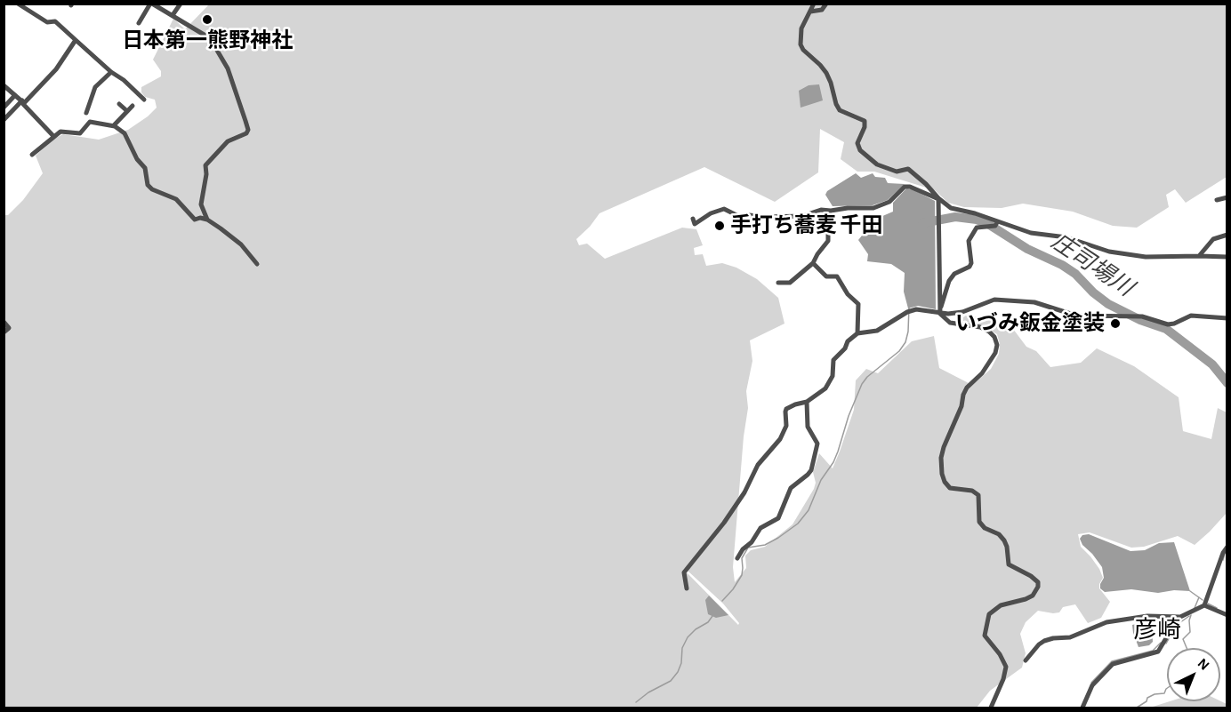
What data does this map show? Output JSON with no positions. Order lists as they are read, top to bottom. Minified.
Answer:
{"districts":["彦崎"],"water":["庄司場川"],"places":["日本第一熊野神社","手打ち蕎麦 千田","いづみ鈑金塗装"],"north":"top right"}
